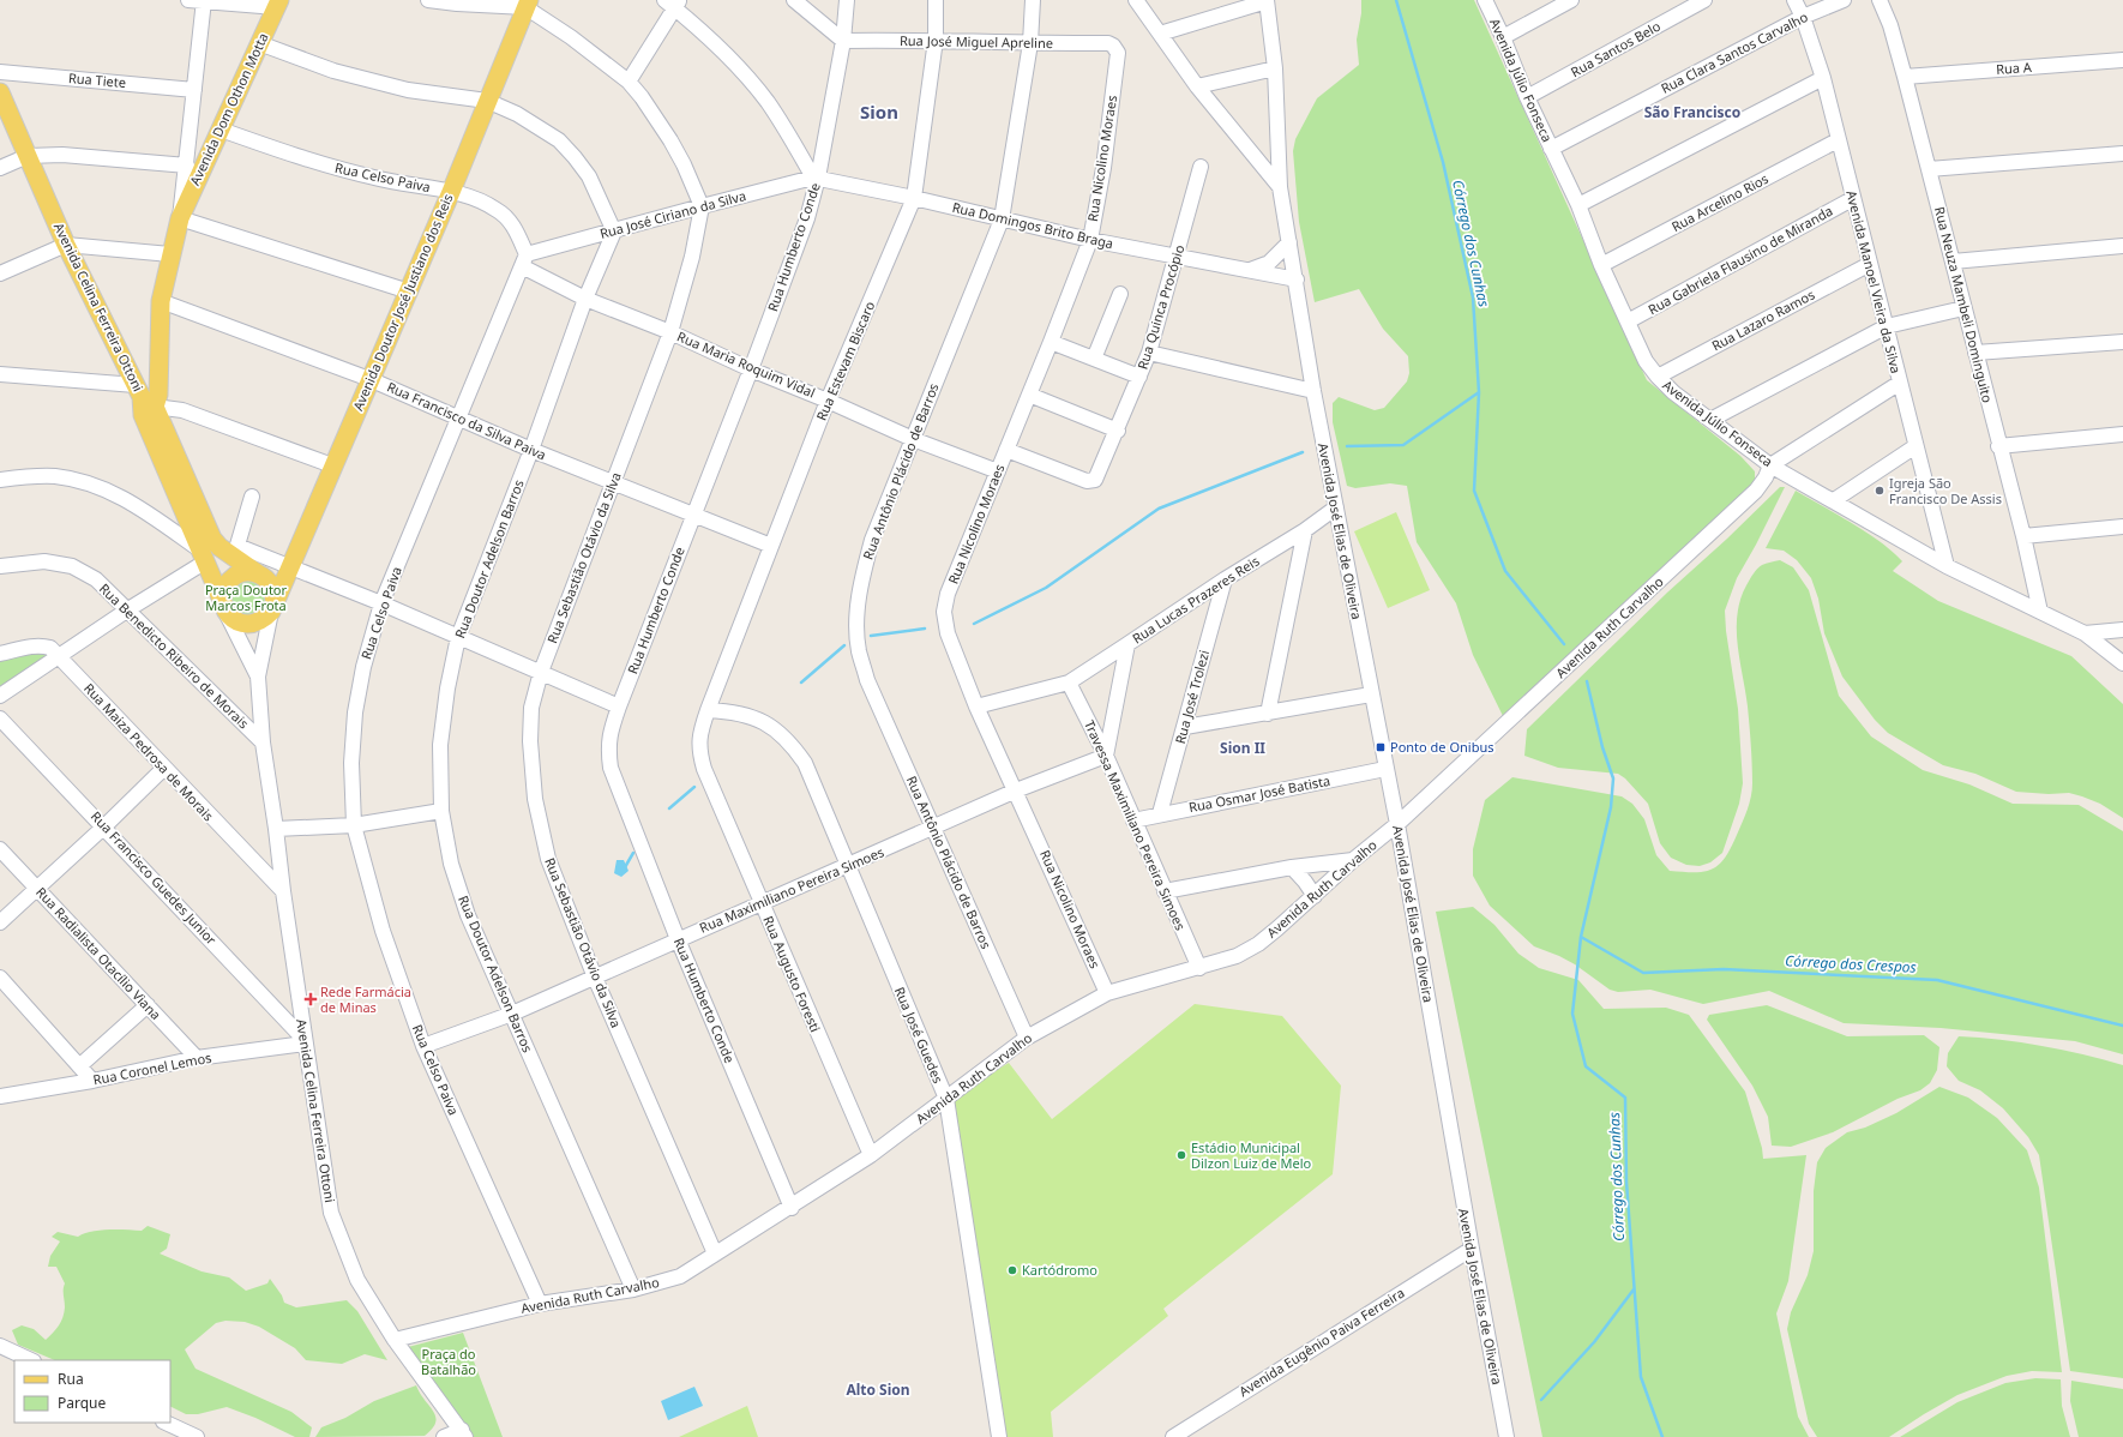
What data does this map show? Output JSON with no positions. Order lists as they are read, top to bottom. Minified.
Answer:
{"streets":{"main road":["Avenida Dom Othon Motta","Avenida Doutor José Justiano dos Reis","Avenida Celina Ferreira Ottoni"],"street":["Rua José Miguel Apreline","Rua Santos Belo","Rua Clara Santos Carvalho","Rua A","Rua Tiete","Avenida Júlio Fonseca","Rua Nicolino Moraes","Rua Celso Paiva","Rua Arcelino Rios","Rua José Ciriano da Silva","Rua Domingos Brito Braga","Rua Humberto Conde","Rua Gabriela Flausino de Miranda","Avenida Manoel Vieira da Silva","Rua Neuza Mambeli Dominguito","Rua Quinca Procópio","Rua Lazaro Ramos","Rua Estevam Biscaro","Rua Maria Roquim Vidal","Rua Francisco da Silva Paiva","Rua Antônio Plácido de Barros","Avenida José Elias de Oliveira","Rua Sebastião Otávio da Silva","Rua Doutor Adelson Barros","Rua Lucas Prazeres Reis","Avenida Ruth Carvalho","Rua Benedicto Ribeiro de Morais","Rua José Trolezi","Rua Maiza Pedrosa de Morais","Rua Osmar José Batista","Travessa Maximiliano Pereira Simoes","Rua Francisco Guedes Junior","Rua Maximiliano Pereira Simoes","Rua Radialista Otacílio Viana","Rua Augusto Foresti","Rua José Guedes","Rua Coronel Lemos","Avenida Eugênio Paiva Ferreira"]},"crossings":[["Rua José Miguel Apreline","Rua Nicolino Moraes"],["Rua José Miguel Apreline","Rua Humberto Conde"],["Rua José Miguel Apreline","Rua Estevam Biscaro"],["Rua José Miguel Apreline","Rua Antônio Plácido de Barros"],["Rua Santos Belo","Avenida Júlio Fonseca"],["Rua Clara Santos Carvalho","Avenida Júlio Fonseca"],["Rua Clara Santos Carvalho","Avenida Manoel Vieira da Silva"],["Rua A","Rua Neuza Mambeli Dominguito"],["Avenida Júlio Fonseca","Rua Arcelino Rios"],["Avenida Júlio Fonseca","Rua Gabriela Flausino de Miranda"],["Avenida Júlio Fonseca","Avenida Manoel Vieira da Silva"],["Avenida Júlio Fonseca","Rua Neuza Mambeli Dominguito"],["Avenida Júlio Fonseca","Rua Lazaro Ramos"],["Avenida Júlio Fonseca","Avenida Ruth Carvalho"],["Avenida Dom Othon Motta","Rua Celso Paiva"],["Avenida Dom Othon Motta","Avenida Celina Ferreira Ottoni"],["Avenida Dom Othon Motta","Rua Francisco da Silva Paiva"],["Rua Nicolino Moraes","Rua Domingos Brito Braga"],["Rua Nicolino Moraes","Rua Quinca Procópio"],["Rua Nicolino Moraes","Rua Maria Roquim Vidal"],["Rua Nicolino Moraes","Avenida Ruth Carvalho"],["Rua Nicolino Moraes","Rua Maximiliano Pereira Simoes"],["Rua Celso Paiva","Rua José Ciriano da Silva"],["Rua Celso Paiva","Avenida Doutor José Justiano dos Reis"],["Rua Celso Paiva","Rua Maria Roquim Vidal"],["Rua Celso Paiva","Rua Francisco da Silva Paiva"],["Rua Celso Paiva","Avenida Ruth Carvalho"],["Rua Celso Paiva","Rua Maximiliano Pereira Simoes"],["Rua Arcelino Rios","Avenida Manoel Vieira da Silva"],["Rua José Ciriano da Silva","Rua Domingos Brito Braga"],["Rua José Ciriano da Silva","Rua Humberto Conde"],["Rua José Ciriano da Silva","Rua Maria Roquim Vidal"],["Rua José Ciriano da Silva","Rua Sebastião Otávio da Silva"],["Rua José Ciriano da Silva","Rua Doutor Adelson Barros"],["Rua Domingos Brito Braga","Rua Humberto Conde"],["Rua Domingos Brito Braga","Rua Quinca Procópio"],["Rua Domingos Brito Braga","Rua Estevam Biscaro"],["Rua Domingos Brito Braga","Rua Antônio Plácido de Barros"],["Rua Domingos Brito Braga","Avenida José Elias de Oliveira"],["Rua Humberto Conde","Rua Maria Roquim Vidal"],["Rua Humberto Conde","Rua Francisco da Silva Paiva"],["Rua Humberto Conde","Avenida Ruth Carvalho"],["Rua Humberto Conde","Rua Maximiliano Pereira Simoes"],["Rua Gabriela Flausino de Miranda","Avenida Manoel Vieira da Silva"],["Avenida Manoel Vieira da Silva","Rua Lazaro Ramos"],["Avenida Doutor José Justiano dos Reis","Avenida Celina Ferreira Ottoni"],["Avenida Doutor José Justiano dos Reis","Rua Francisco da Silva Paiva"],["Avenida Celina Ferreira Ottoni","Avenida Ruth Carvalho"],["Avenida Celina Ferreira Ottoni","Rua Benedicto Ribeiro de Morais"],["Avenida Celina Ferreira Ottoni","Rua Maiza Pedrosa de Morais"],["Avenida Celina Ferreira Ottoni","Rua Francisco Guedes Junior"],["Avenida Celina Ferreira Ottoni","Rua Coronel Lemos"],["Rua Estevam Biscaro","Rua Maria Roquim Vidal"],["Rua Estevam Biscaro","Rua Francisco da Silva Paiva"],["Rua Estevam Biscaro","Rua Augusto Foresti"],["Rua Estevam Biscaro","Rua José Guedes"],["Rua Maria Roquim Vidal","Rua Antônio Plácido de Barros"],["Rua Maria Roquim Vidal","Rua Sebastião Otávio da Silva"],["Rua Maria Roquim Vidal","Rua Doutor Adelson Barros"],["Rua Francisco da Silva Paiva","Rua Sebastião Otávio da Silva"],["Rua Francisco da Silva Paiva","Rua Doutor Adelson Barros"],["Rua Antônio Plácido de Barros","Avenida Ruth Carvalho"],["Rua Antônio Plácido de Barros","Rua Maximiliano Pereira Simoes"],["Avenida José Elias de Oliveira","Rua Lucas Prazeres Reis"],["Avenida José Elias de Oliveira","Avenida Ruth Carvalho"],["Avenida José Elias de Oliveira","Rua Osmar José Batista"],["Avenida José Elias de Oliveira","Avenida Eugênio Paiva Ferreira"],["Rua Sebastião Otávio da Silva","Avenida Ruth Carvalho"],["Rua Sebastião Otávio da Silva","Rua Maximiliano Pereira Simoes"],["Rua Doutor Adelson Barros","Avenida Ruth Carvalho"],["Rua Doutor Adelson Barros","Rua Maximiliano Pereira Simoes"],["Rua Lucas Prazeres Reis","Rua José Trolezi"],["Rua Lucas Prazeres Reis","Travessa Maximiliano Pereira Simoes"],["Rua Lucas Prazeres Reis","Rua Maximiliano Pereira Simoes"],["Avenida Ruth Carvalho","Travessa Maximiliano Pereira Simoes"],["Avenida Ruth Carvalho","Rua Augusto Foresti"],["Avenida Ruth Carvalho","Rua José Guedes"],["Rua José Trolezi","Rua Osmar José Batista"],["Rua Osmar José Batista","Travessa Maximiliano Pereira Simoes"],["Travessa Maximiliano Pereira Simoes","Rua Maximiliano Pereira Simoes"],["Rua Francisco Guedes Junior","Rua Coronel Lemos"],["Rua Maximiliano Pereira Simoes","Rua Augusto Foresti"],["Rua Maximiliano Pereira Simoes","Rua José Guedes"],["Rua Radialista Otacílio Viana","Rua Coronel Lemos"],["Rua Augusto Foresti","Rua José Guedes"]],"districts":["Sion","São Francisco","Sion II","Alto Sion"],"water":["Córrego dos Cunhas","Córrego dos Crespos"],"parks":["Praça Doutor Marcos Frota","Praça do Batalhão"],"places":{"other":["Igreja São Francisco De Assis","Estádio Municipal Dilzon Luiz de Melo","Kartódromo"],"transit":["Ponto de Onibus"],"health":["Rede Farmácia de Minas"]},"legend":["Rua","Parque"]}
